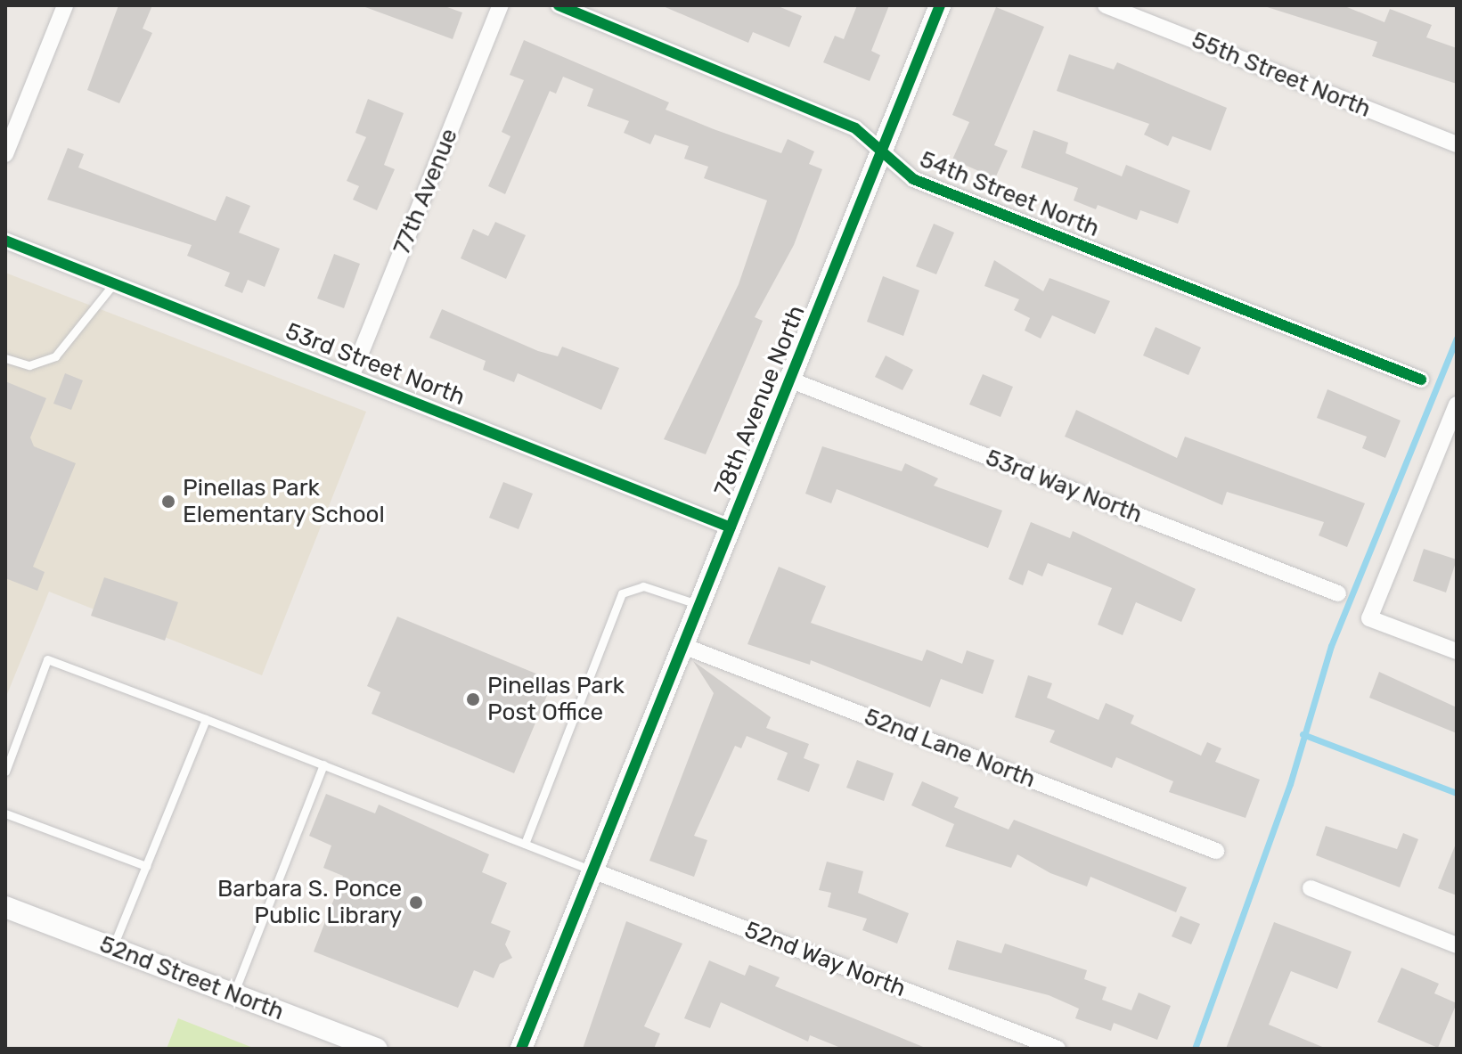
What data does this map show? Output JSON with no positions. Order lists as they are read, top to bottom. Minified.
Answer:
{"streets":{"street":["55th Street North","77th Avenue","54th Street North","53rd Street North","78th Avenue North","53rd Way North","52nd Lane North","52nd Way North","52nd Street North"]},"crossings":[["77th Avenue","53rd Street North"],["54th Street North","78th Avenue North"],["53rd Street North","78th Avenue North"],["78th Avenue North","53rd Way North"],["78th Avenue North","52nd Lane North"],["78th Avenue North","52nd Way North"]],"places":["Pinellas Park Elementary School","Pinellas Park Post Office","Barbara S. Ponce Public Library"]}
